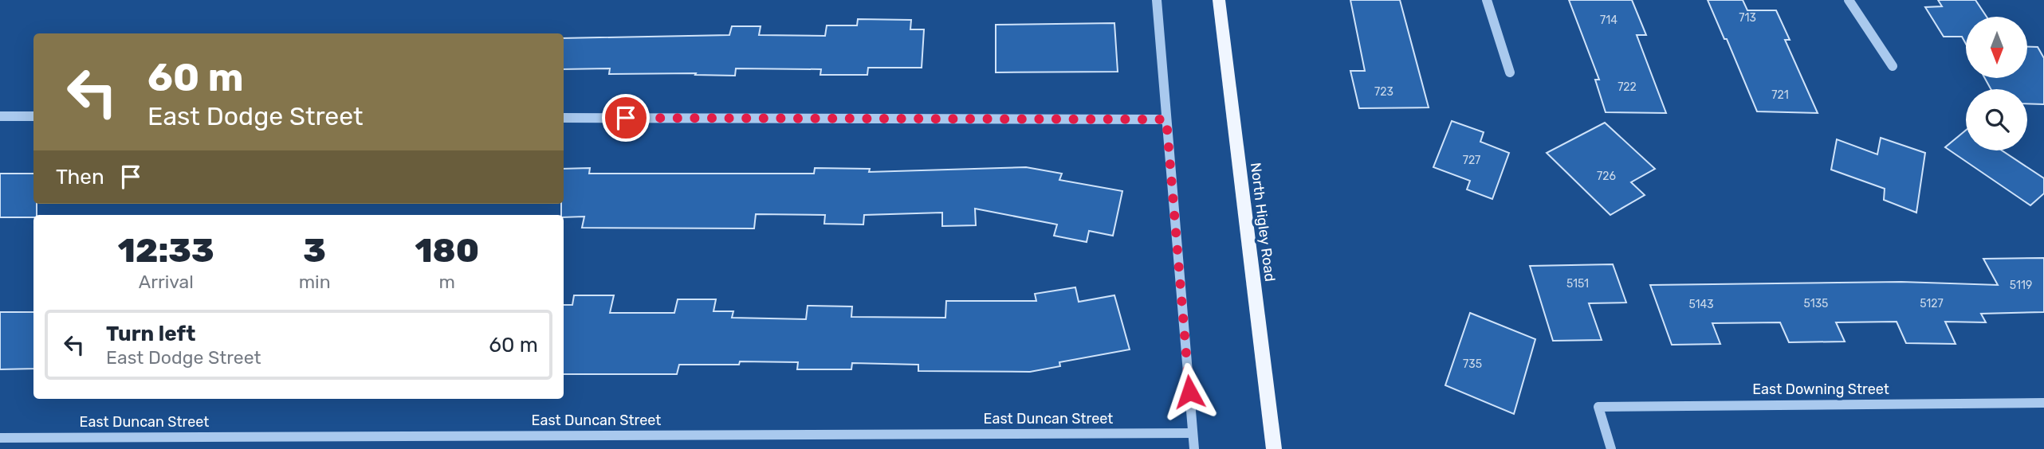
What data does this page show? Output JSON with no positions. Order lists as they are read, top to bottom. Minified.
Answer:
{"streets":{"main road":["North Higley Road"],"street":["East Downing Street","East Duncan Street"]},"house_numbers":["713","714","722","723","721","727","726","5151","5119","5135","5127","5143","735"],"north":"bottom","page":{"turn":["60 m","East Dodge Street"],"then":"Then","eta":["12:33","Arrival","3","min","180","m"],"list":[{"name":"Turn left","note":"East Dodge Street","value":"60 m"}]}}
